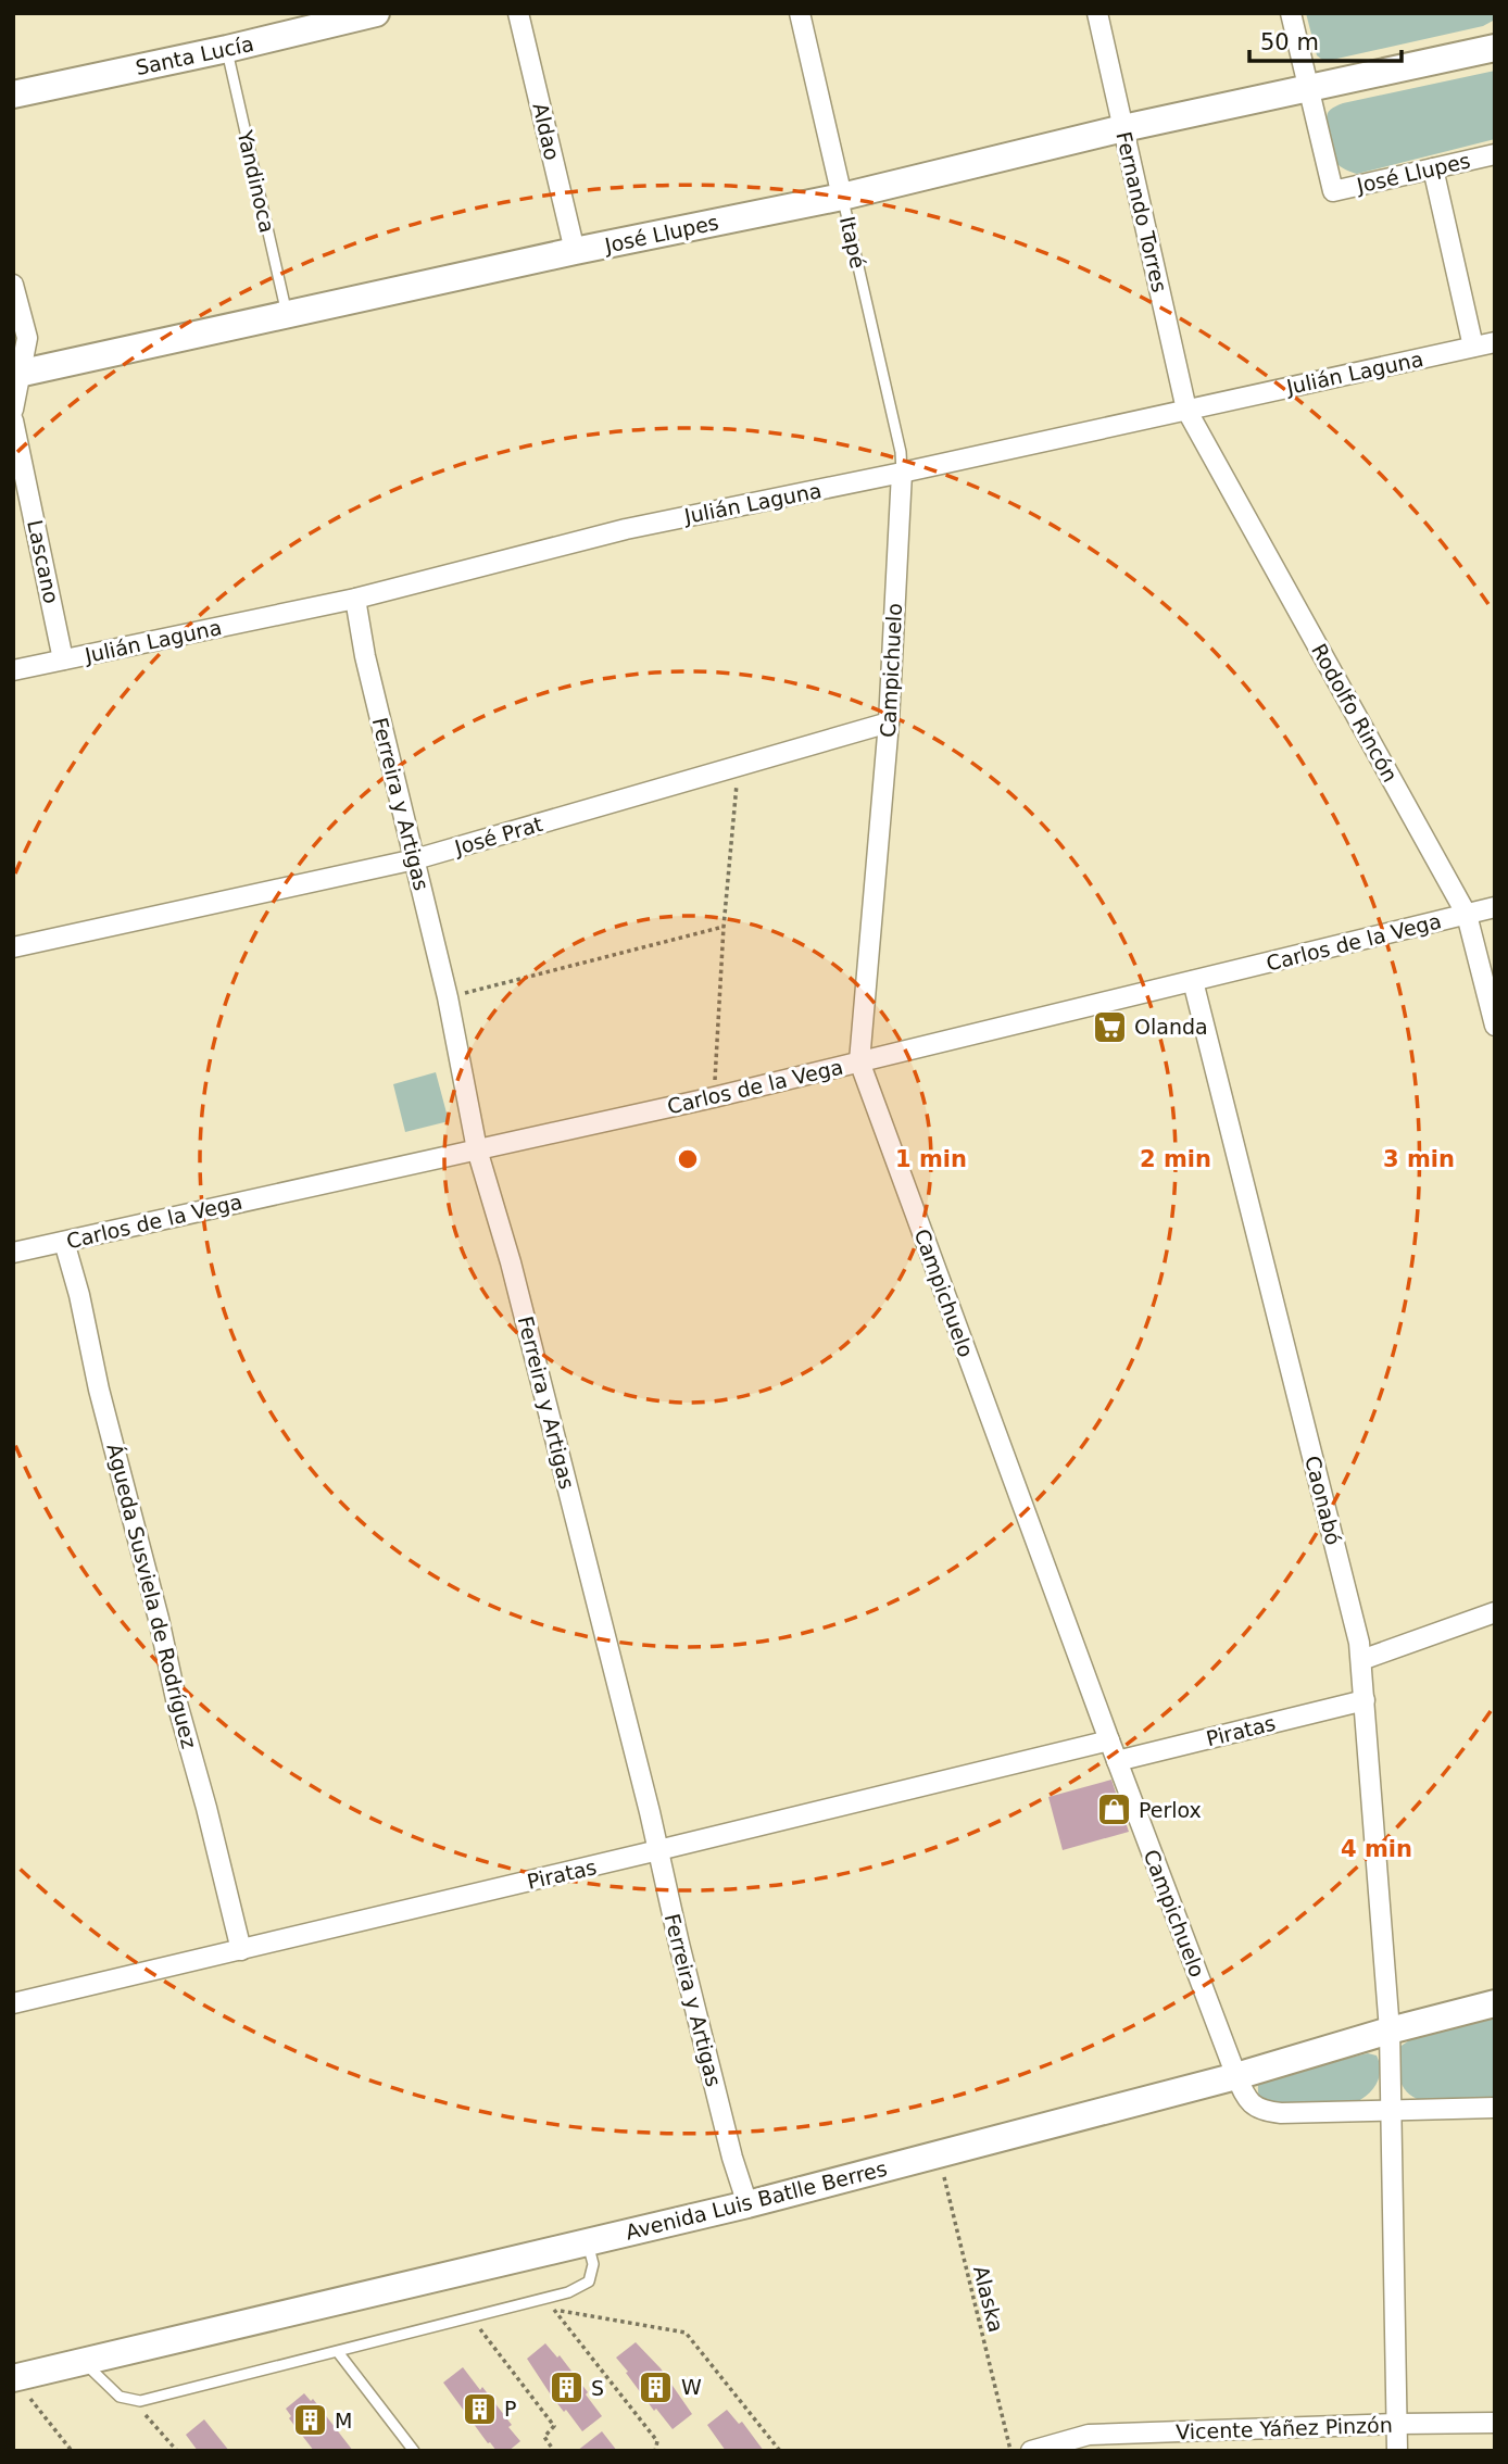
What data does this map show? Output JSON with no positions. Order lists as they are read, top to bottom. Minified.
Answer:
{"streets":{"street":["Santa Lucía","Aldao","José Llupes","Fernando Torres","Itapé","Julián Laguna","Lascano","Campichuelo","Rodolfo Rincón","Ferreira y Artigas","José Prat","Carlos de la Vega","Caonabó","Águeda Susviela de Rodríguez","Piratas","Avenida Luis Batlle Berres","Vicente Yáñez Pinzón"],"lane":["Yandinoca"],"path":["Alaska"]},"crossings":[["Santa Lucía","Yandinoca"],["Aldao","José Llupes"],["José Llupes","Yandinoca"],["José Llupes","Fernando Torres"],["José Llupes","Itapé"],["Fernando Torres","Julián Laguna"],["Fernando Torres","Rodolfo Rincón"],["Itapé","Julián Laguna"],["Itapé","Campichuelo"],["Julián Laguna","Lascano"],["Julián Laguna","Campichuelo"],["Julián Laguna","Rodolfo Rincón"],["Julián Laguna","Ferreira y Artigas"],["Campichuelo","José Prat"],["Campichuelo","Carlos de la Vega"],["Campichuelo","Piratas"],["Campichuelo","Avenida Luis Batlle Berres"],["Rodolfo Rincón","Carlos de la Vega"],["Ferreira y Artigas","José Prat"],["Ferreira y Artigas","Carlos de la Vega"],["Ferreira y Artigas","Piratas"],["Ferreira y Artigas","Avenida Luis Batlle Berres"],["Carlos de la Vega","Caonabó"],["Carlos de la Vega","Águeda Susviela de Rodríguez"],["Caonabó","Piratas"],["Caonabó","Avenida Luis Batlle Berres"],["Águeda Susviela de Rodríguez","Piratas"],["Avenida Luis Batlle Berres","Alaska"]],"places":{"supermarket":["Olanda"],"shop":["Perlox"],"building":["W","S","P","M"]},"scale_bar":"50 m","rings":["1 min","2 min","3 min","4 min"]}
